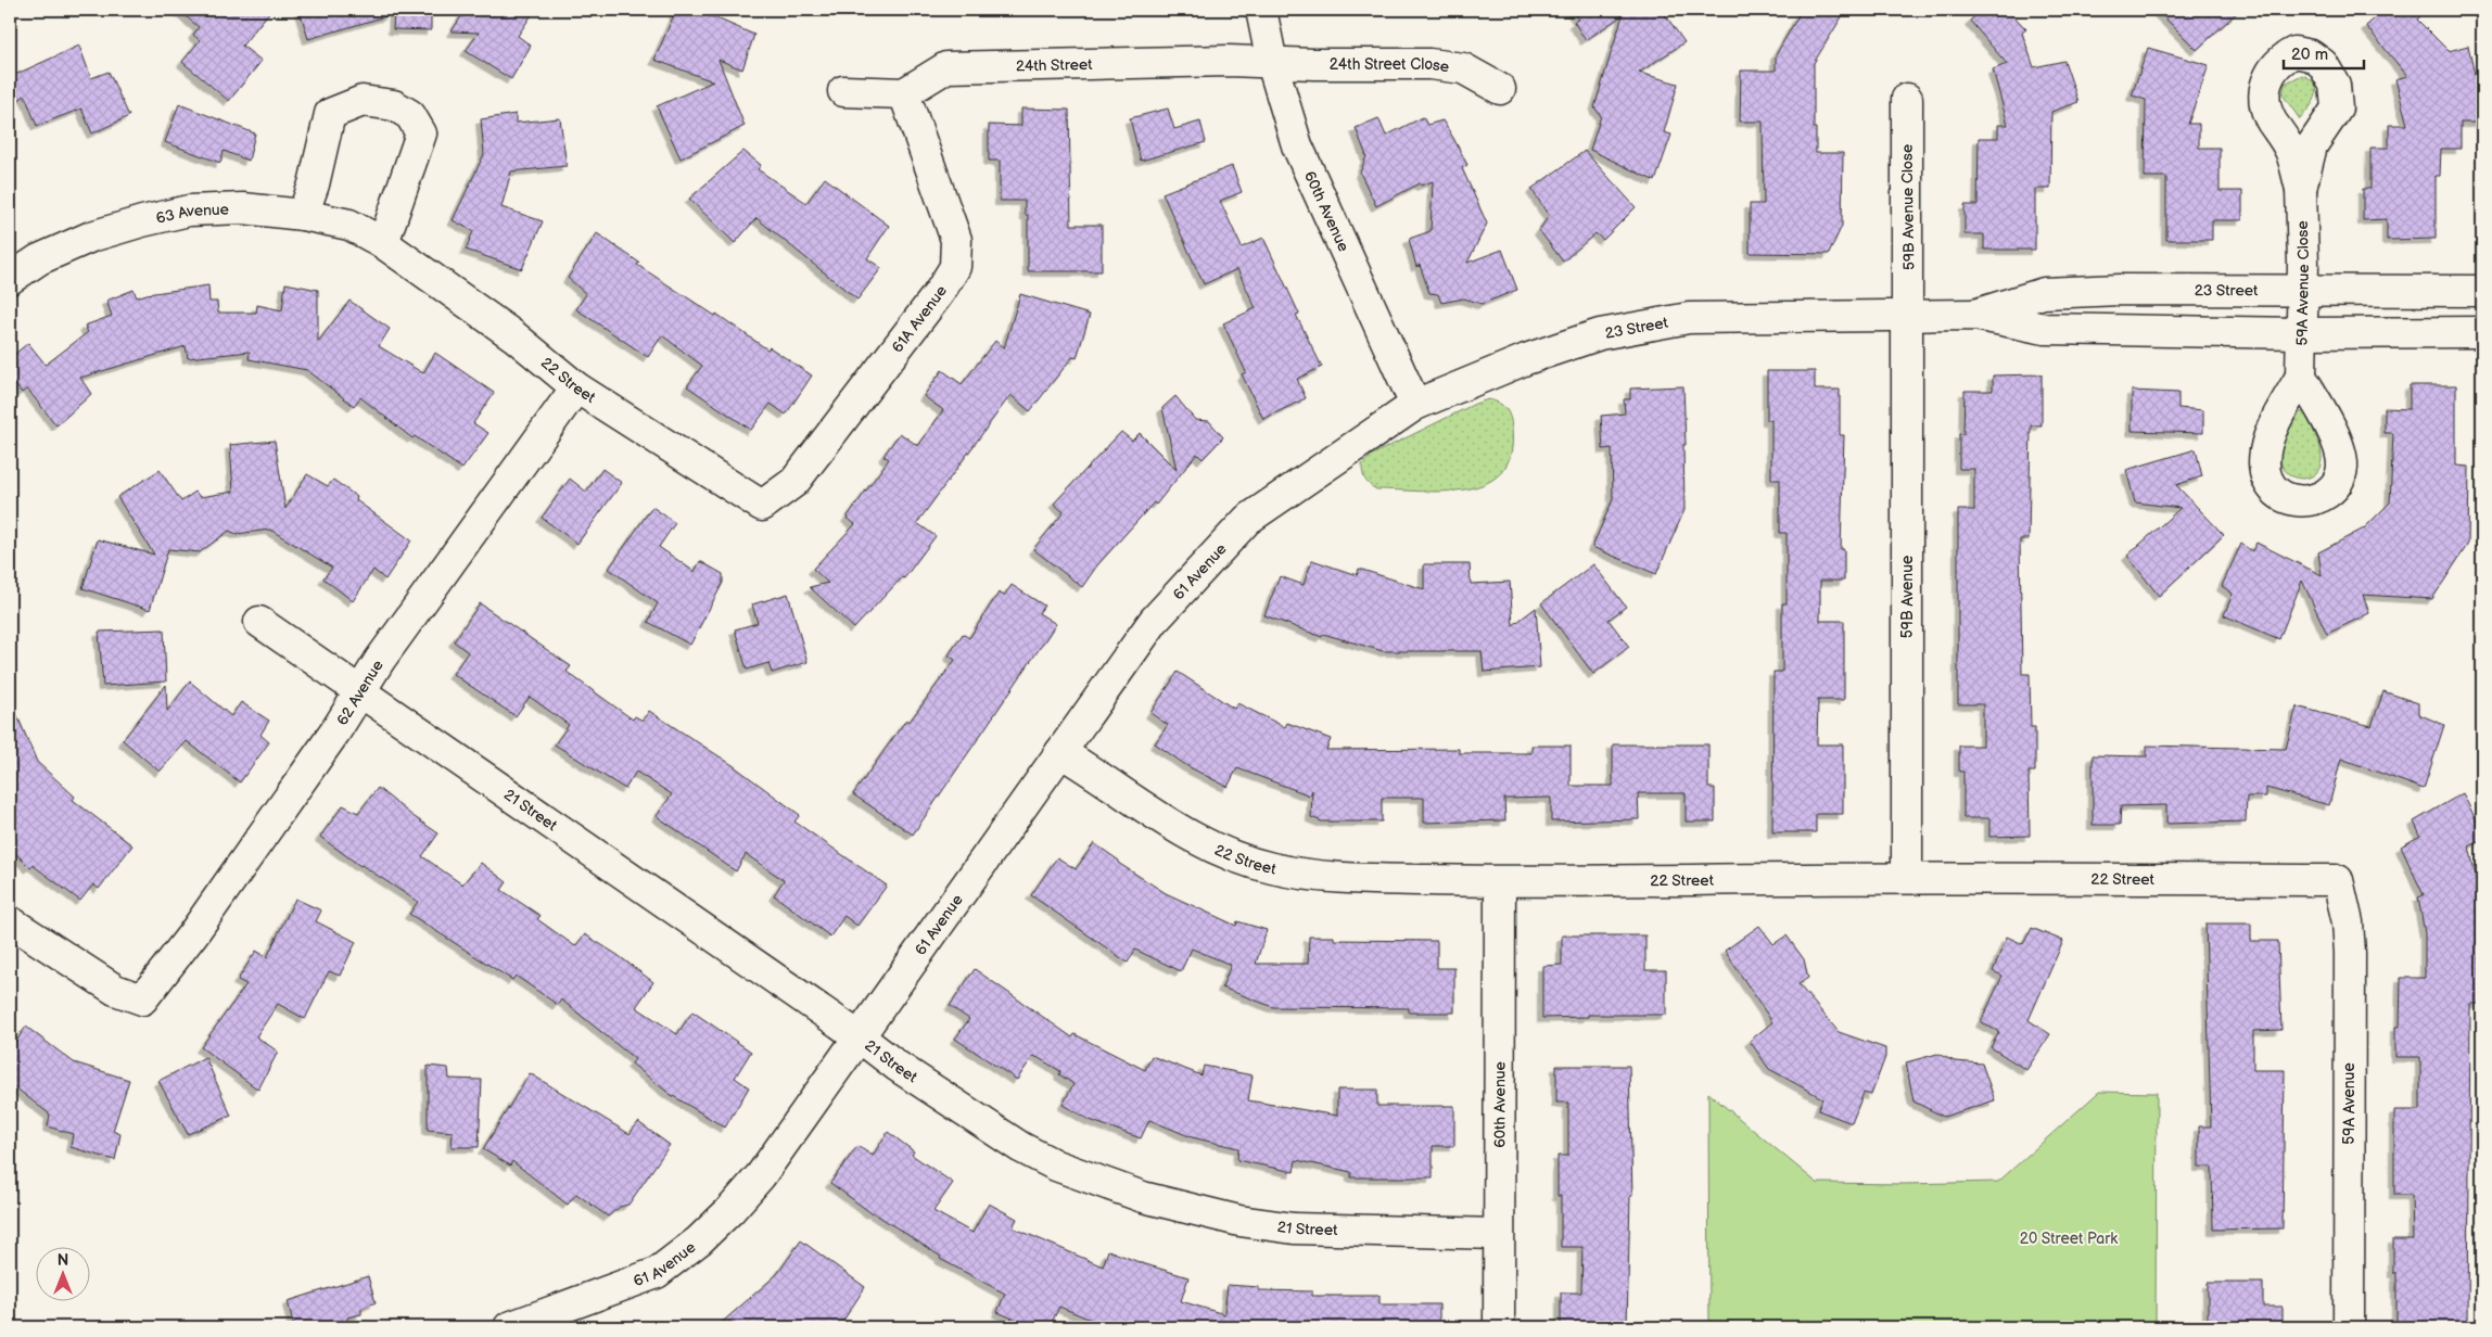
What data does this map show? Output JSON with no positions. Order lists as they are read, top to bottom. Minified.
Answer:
{"streets":{"street":["24th Street","24th Street Close","59B Avenue Close","60th Avenue","63 Avenue","59A Avenue Close","23 Street","61A Avenue","22 Street","61 Avenue","59B Avenue","62 Avenue","21 Street","59A Avenue"]},"crossings":[["24th Street","24th Street Close"],["24th Street","60th Avenue"],["24th Street","61A Avenue"],["24th Street Close","60th Avenue"],["59B Avenue Close","23 Street"],["59B Avenue Close","59B Avenue"],["60th Avenue","23 Street"],["60th Avenue","22 Street"],["60th Avenue","21 Street"],["63 Avenue","22 Street"],["59A Avenue Close","23 Street"],["23 Street","61 Avenue"],["23 Street","59B Avenue"],["61A Avenue","22 Street"],["22 Street","61 Avenue"],["22 Street","59B Avenue"],["22 Street","62 Avenue"],["22 Street","59A Avenue"],["61 Avenue","21 Street"],["62 Avenue","21 Street"]],"parks":["20 Street Park"],"scale_bar":"20 m","north":"top"}
